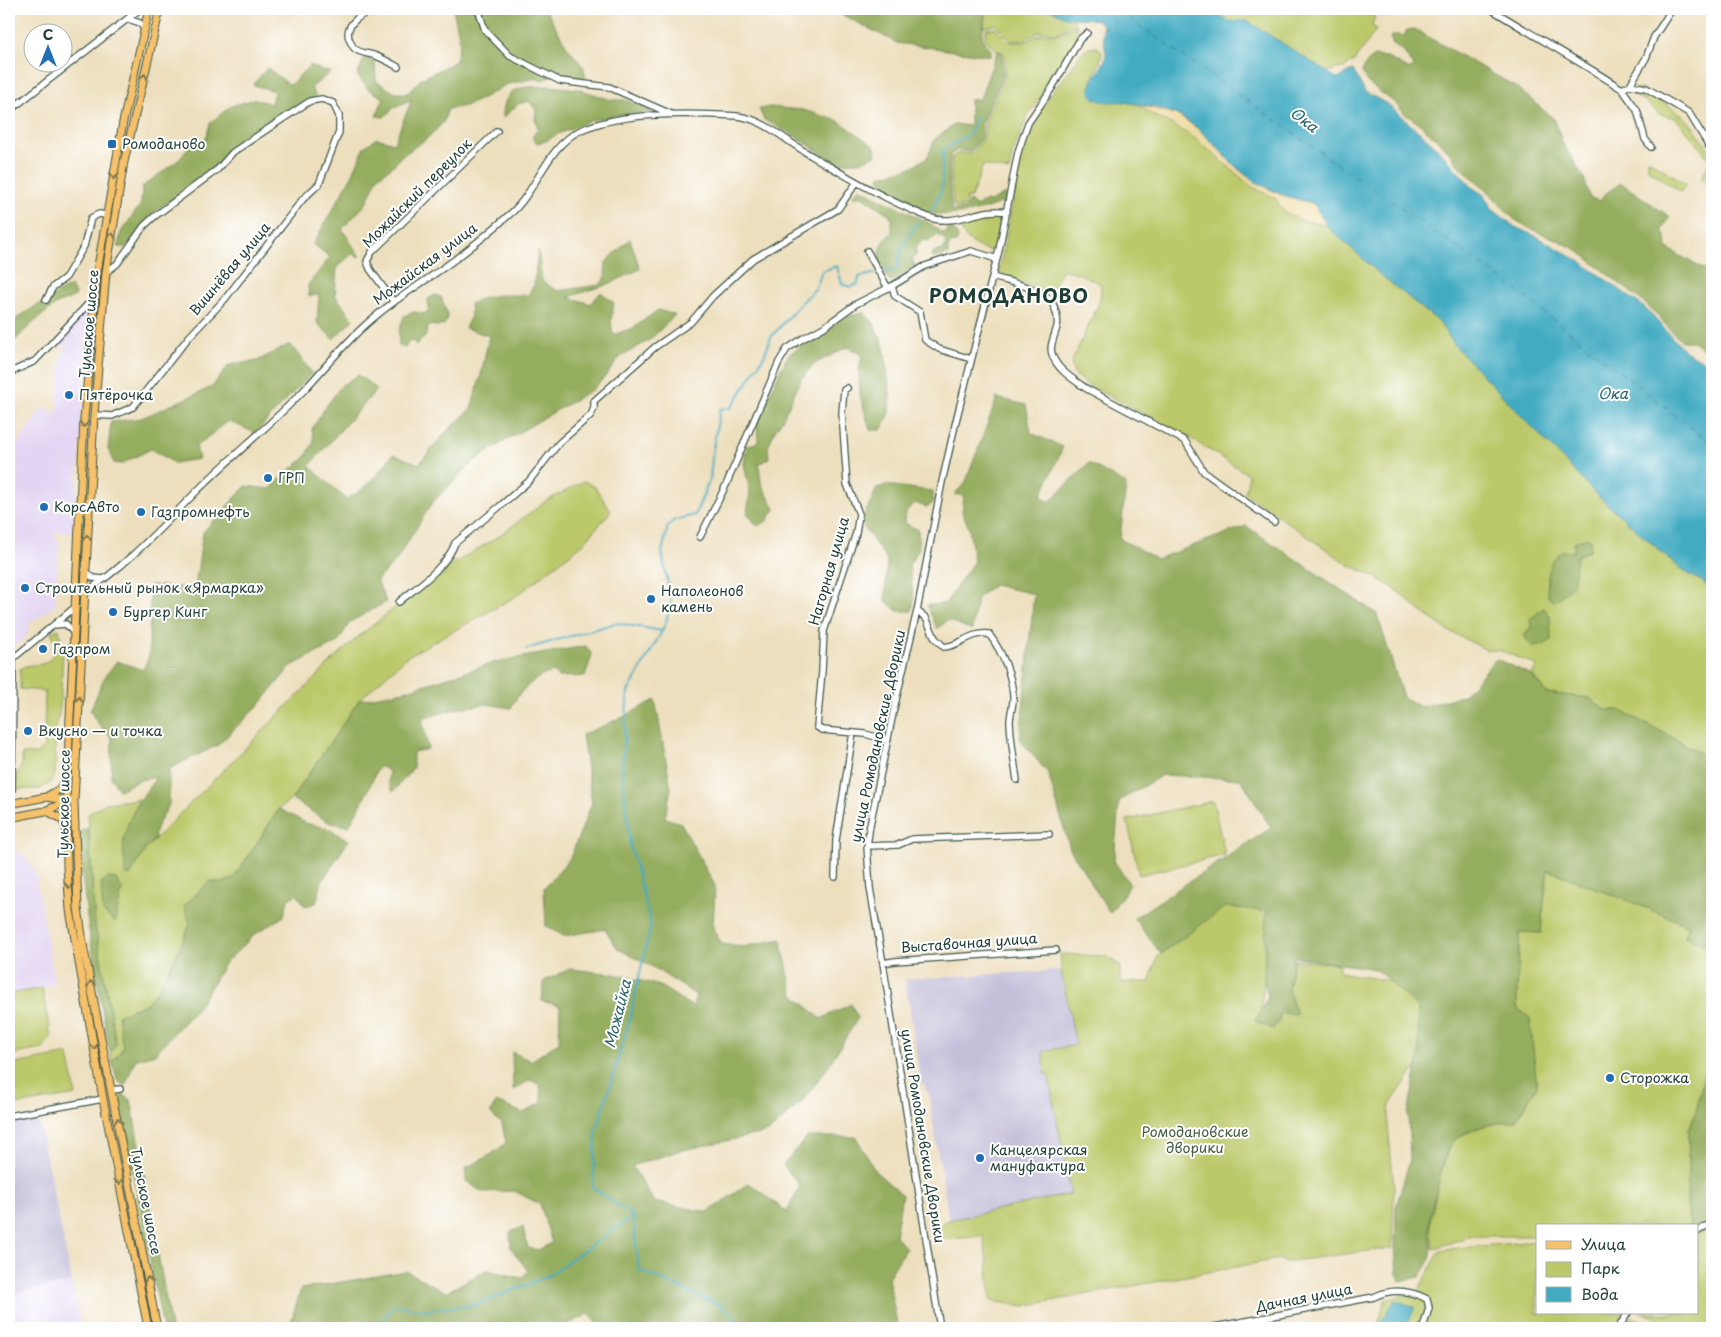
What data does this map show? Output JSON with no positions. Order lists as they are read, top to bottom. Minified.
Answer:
{"streets":{"main road":["Тульское шоссе"],"street":["Можайский переулок","Можайская улица","Вишнёвая улица","Нагорная улица","улица Ромодановские Дворики","Выставочная улица","Дачная улица"]},"crossings":[["Можайский переулок","Можайская улица"],["Можайская улица","Тульское шоссе"],["Можайская улица","улица Ромодановские Дворики"],["Вишнёвая улица","Тульское шоссе"],["Нагорная улица","улица Ромодановские Дворики"],["улица Ромодановские Дворики","Выставочная улица"]],"districts":["РОМОДАНОВО"],"water":["Ока","Можайка"],"parks":["Ромодановские дворики"],"places":{"transit":["Ромоданово"],"other":["Пятёрочка","ГРП","КорсАвто","Газпромнефть","Строительный рынок «Ярмарка»","Наполеонов камень","Бургер Кинг","Газпром","Вкусно — и точка","Сторожка","Канцелярская мануфактура"]},"legend":["Улица","Парк","Вода"],"north":"top"}
